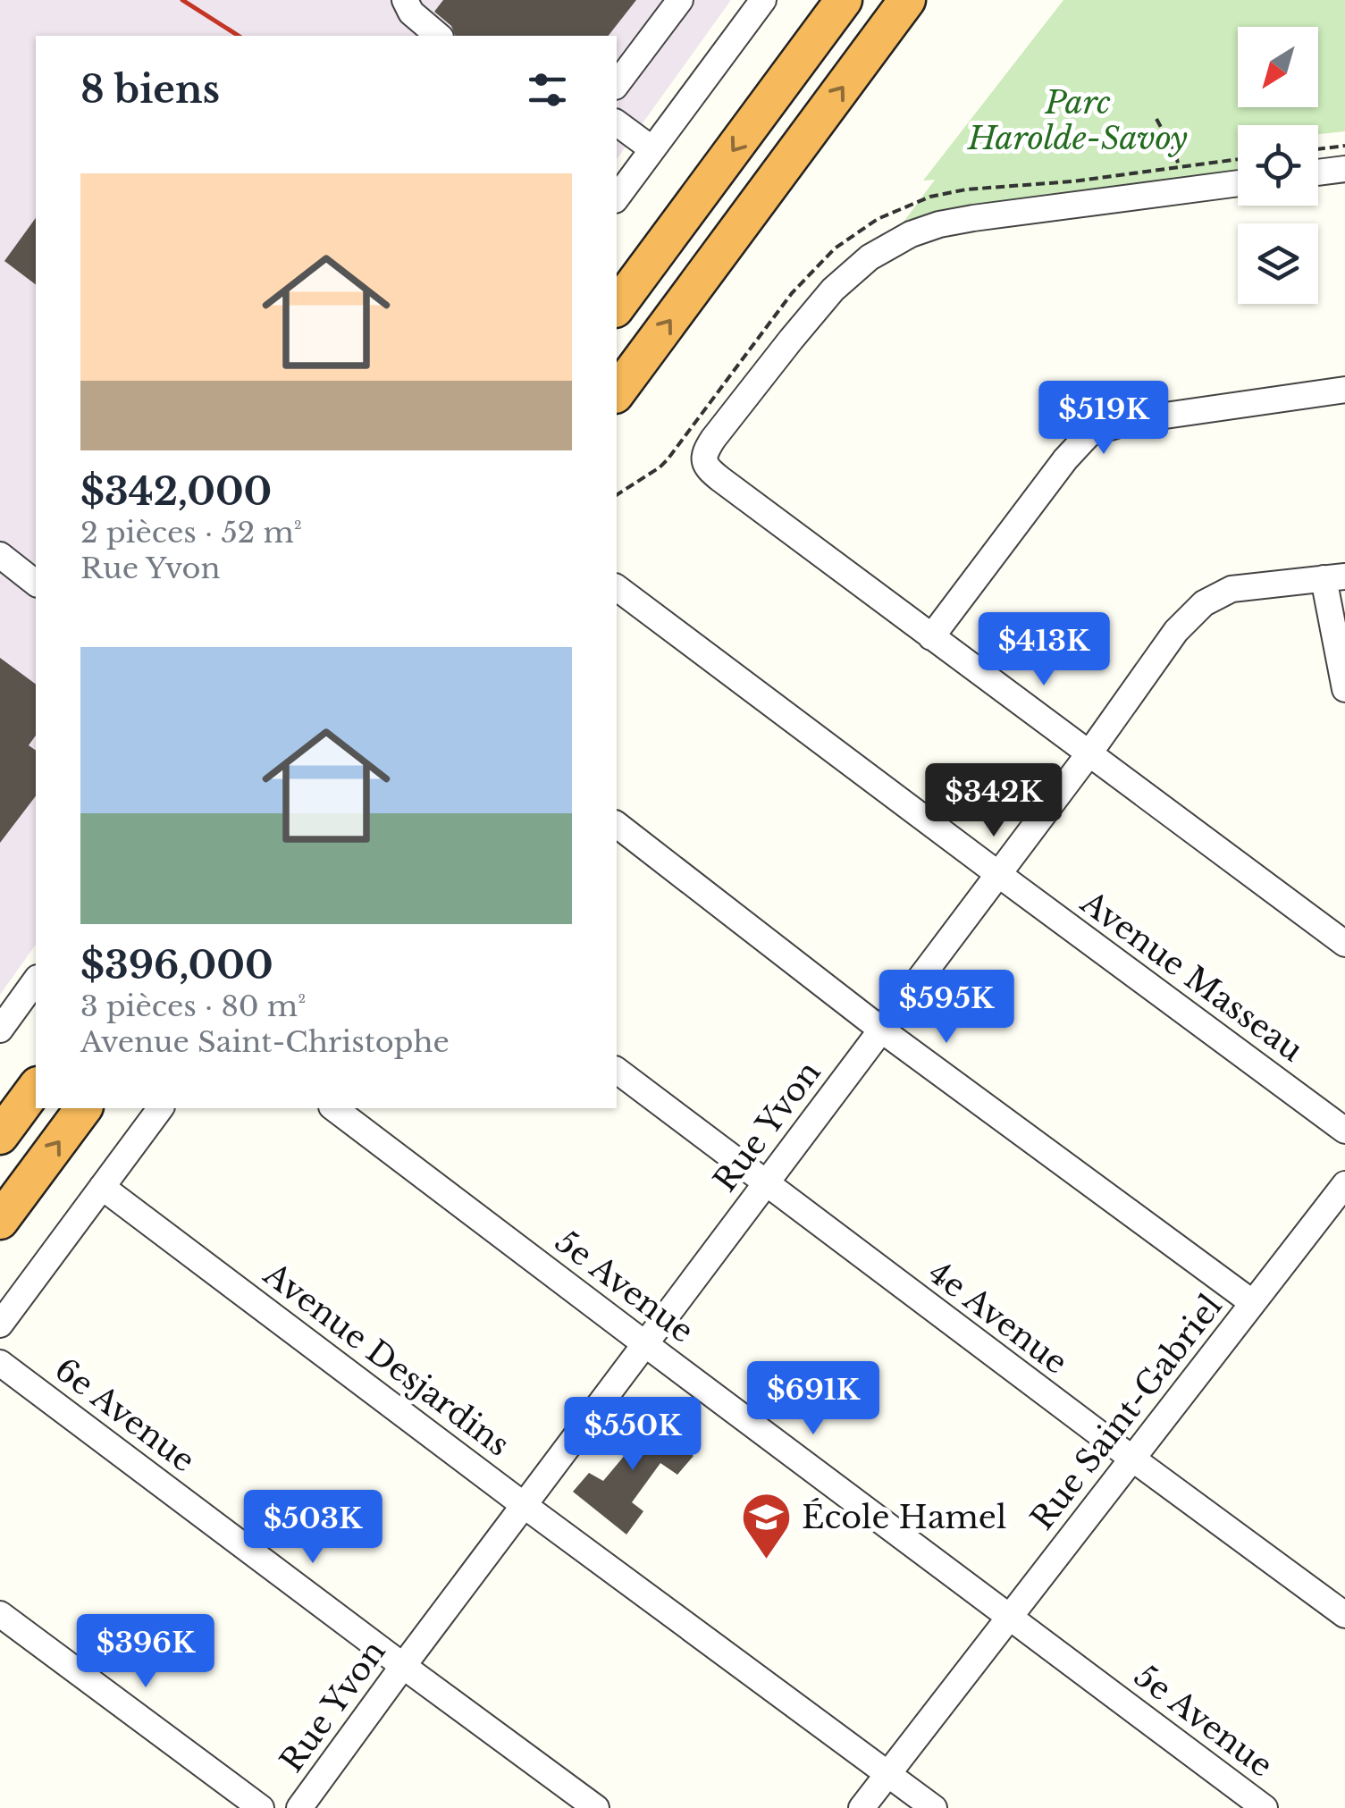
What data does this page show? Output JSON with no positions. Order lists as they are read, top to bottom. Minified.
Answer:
{"streets":{"street":["Avenue Masseau","Rue Yvon","5e Avenue","4e Avenue","Avenue Desjardins","Rue Saint-Gabriel","6e Avenue"]},"crossings":[["Avenue Masseau","Rue Yvon"],["Rue Yvon","5e Avenue"],["Rue Yvon","4e Avenue"],["Rue Yvon","Avenue Desjardins"],["Rue Yvon","6e Avenue"],["5e Avenue","Rue Saint-Gabriel"],["4e Avenue","Rue Saint-Gabriel"],["Avenue Desjardins","Rue Saint-Gabriel"]],"parks":["Parc Harolde-Savoy"],"places":{"school or university":["École Hamel"]},"north":"bottom left","page":{"heading":"8 biens","list":[{"name":"$342,000","note":"2 pièces · 52 m² · Rue Yvon"},{"name":"$396,000","note":"3 pièces · 80 m² · Avenue Saint-Christophe"}],"price":["$519K","$413K","$342K","$595K","$691K","$550K","$503K","$396K"]}}
